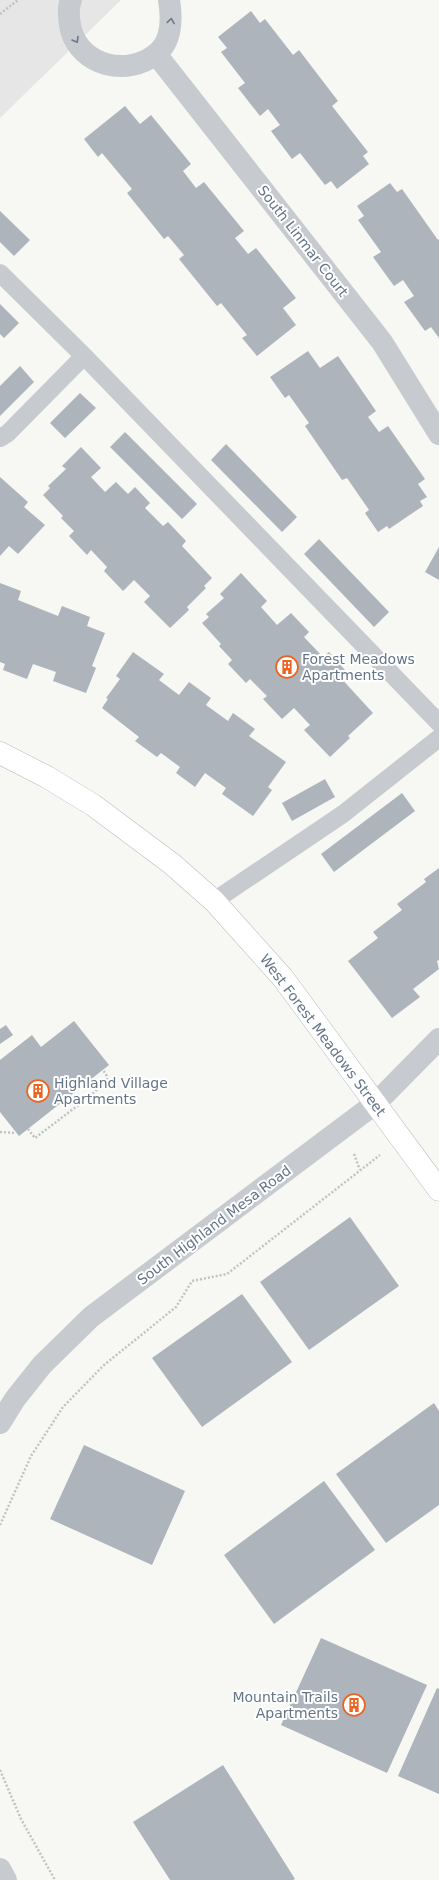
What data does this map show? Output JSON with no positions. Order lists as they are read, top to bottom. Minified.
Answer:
{"streets":{"street":["South Linmar Court","West Forest Meadows Street","South Highland Mesa Road"]},"crossings":[["West Forest Meadows Street","South Highland Mesa Road"]],"places":{"building":["Forest Meadows Apartments","Highland Village Apartments","Mountain Trails Apartments"]}}
